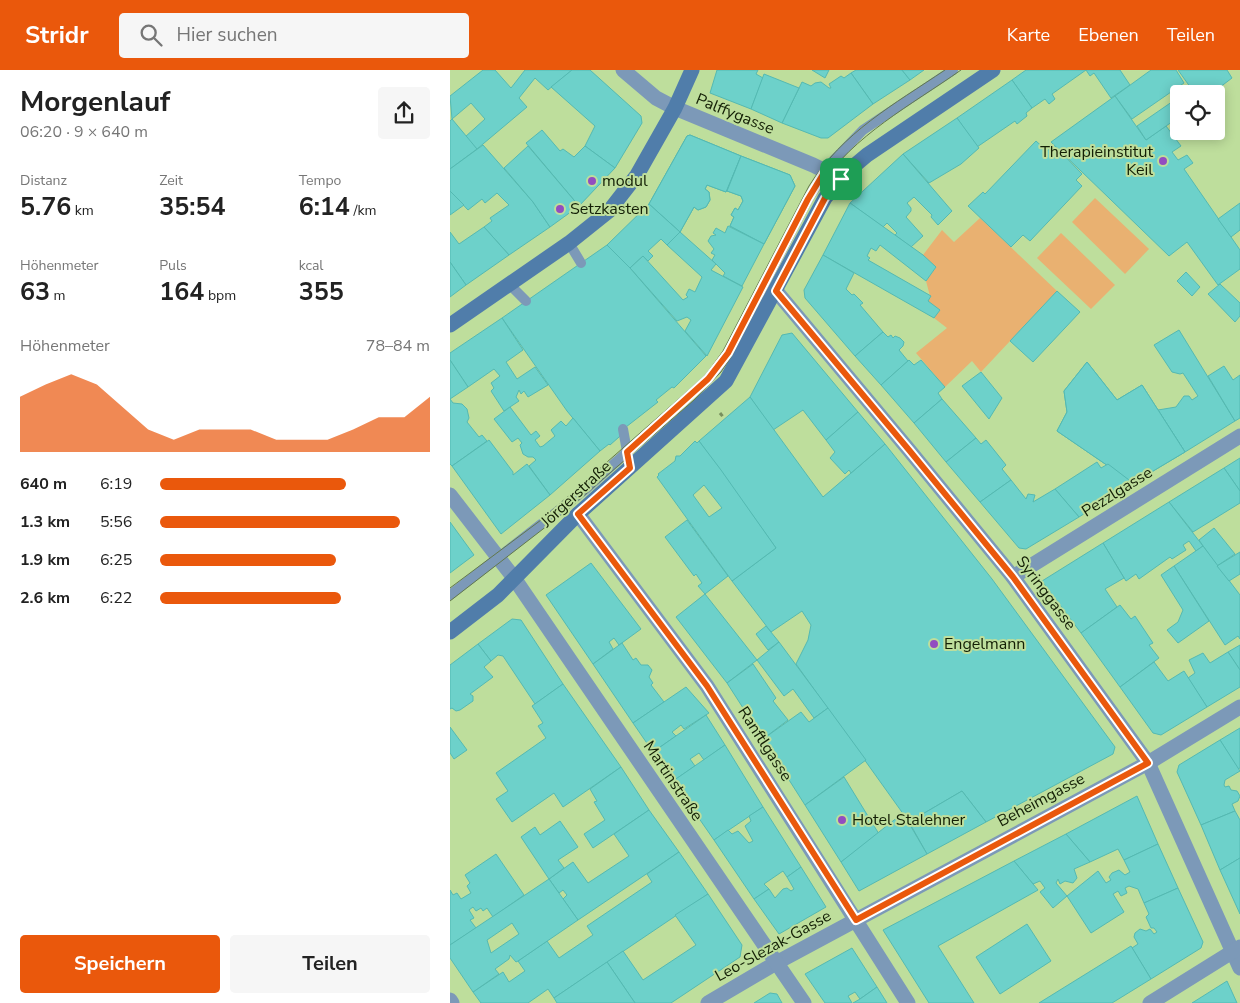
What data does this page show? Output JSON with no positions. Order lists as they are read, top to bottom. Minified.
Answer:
{"streets":{"main road":["Jörgerstraße"],"street":["Palffygasse","Pezzlgasse","Syringgasse","Ranftlgasse","Martinstraße","Beheimgasse","Leo-Slezak-Gasse"]},"crossings":[["Palffygasse","Jörgerstraße"],["Pezzlgasse","Syringgasse"],["Jörgerstraße","Syringgasse"],["Jörgerstraße","Ranftlgasse"],["Jörgerstraße","Martinstraße"],["Syringgasse","Beheimgasse"],["Ranftlgasse","Beheimgasse"],["Ranftlgasse","Leo-Slezak-Gasse"],["Martinstraße","Leo-Slezak-Gasse"],["Beheimgasse","Leo-Slezak-Gasse"]],"places":["Therapieinstitut Keil","modul","Setzkasten","Engelmann","Hotel Stalehner"],"page":{"header":"Stridr","search":"Hier suchen","nav":["Karte","Ebenen","Teilen"],"heading":["Morgenlauf","06:20 · 9 × 640 m"],"stats":[["Distanz","5.76 km"],["Zeit","35:54"],["Tempo","6:14 /km"],["Höhenmeter","63 m"],["Puls","164 bpm"],["kcal","355"]],"chart":["Höhenmeter","78–84 m"],"list":[{"name":"640 m","note":"6:19"},{"name":"1.3 km","note":"5:56"},{"name":"1.9 km","note":"6:25"},{"name":"2.6 km","note":"6:22"}],"buttons":["Speichern","Teilen"]}}
